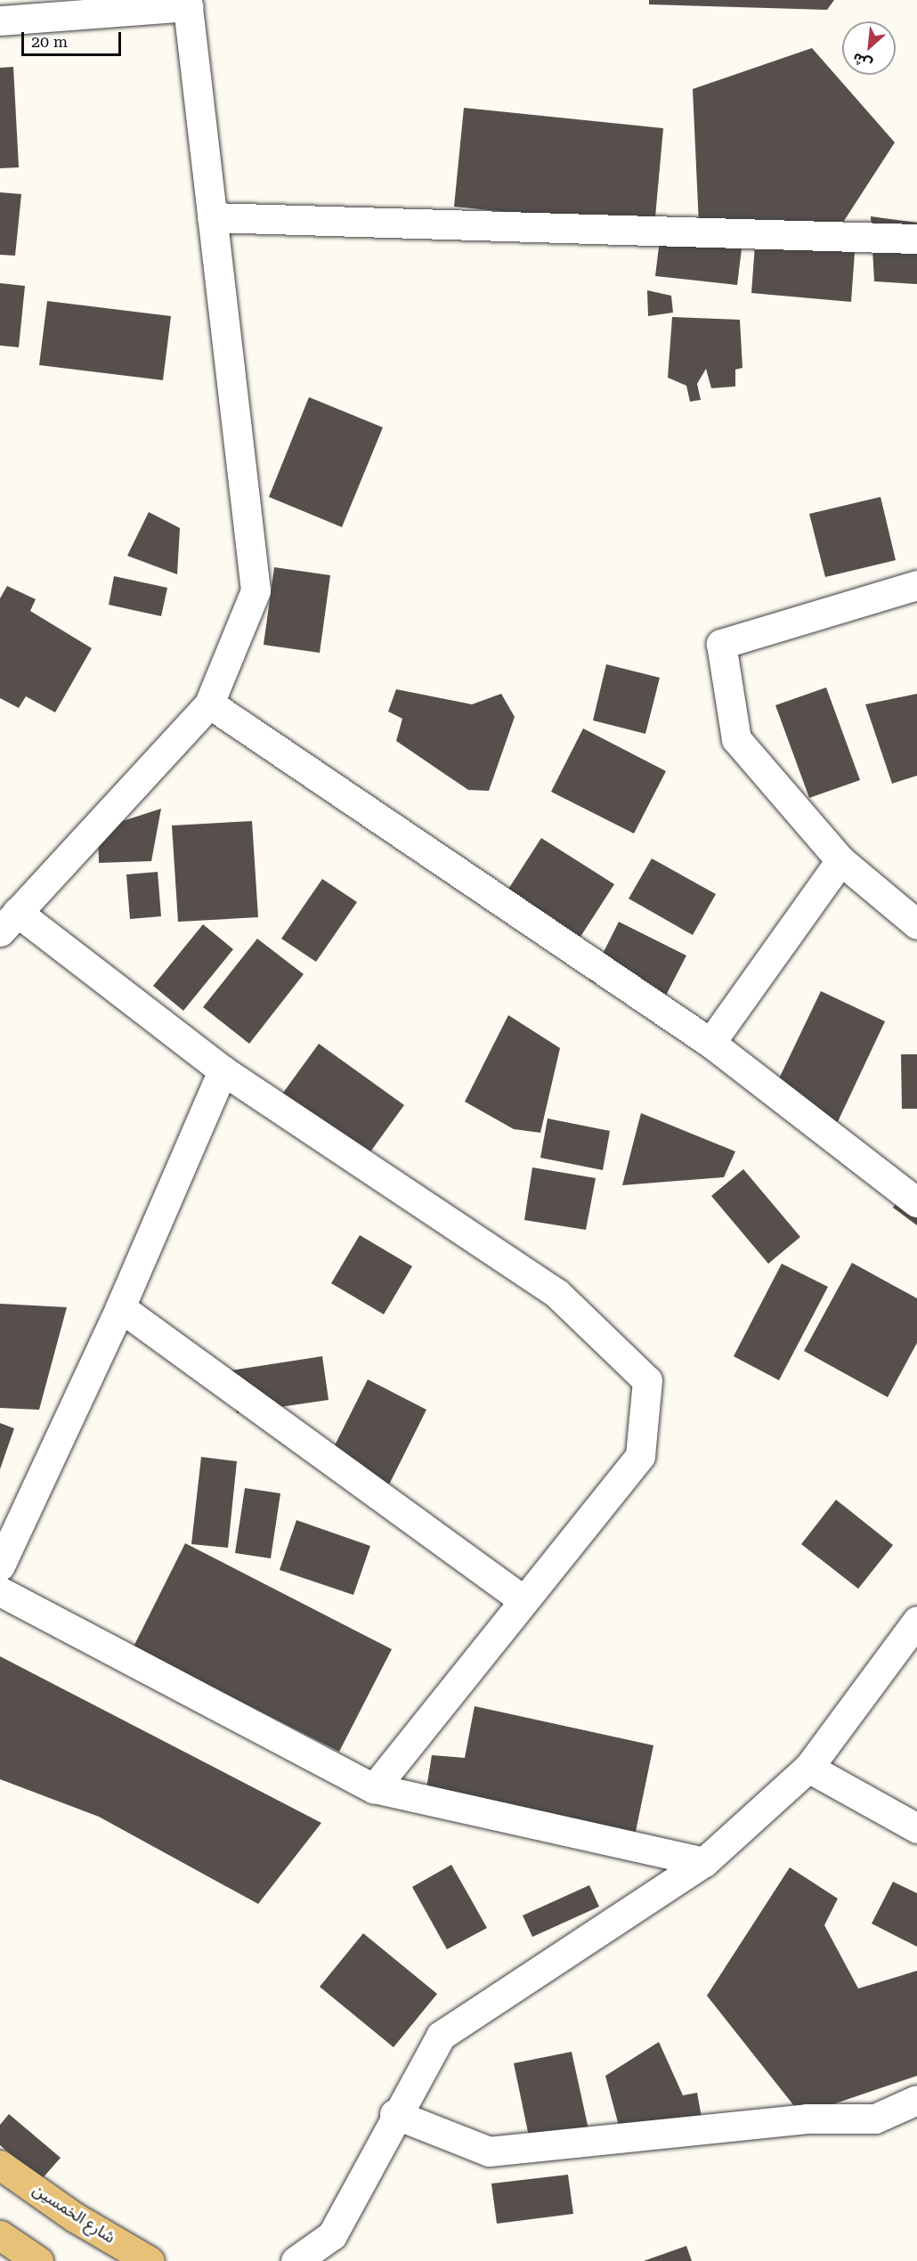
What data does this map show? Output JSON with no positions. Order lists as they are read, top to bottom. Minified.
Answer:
{"streets":{"main road":["شارع الخمسين"]},"scale_bar":"20 m","north":"bottom left"}
